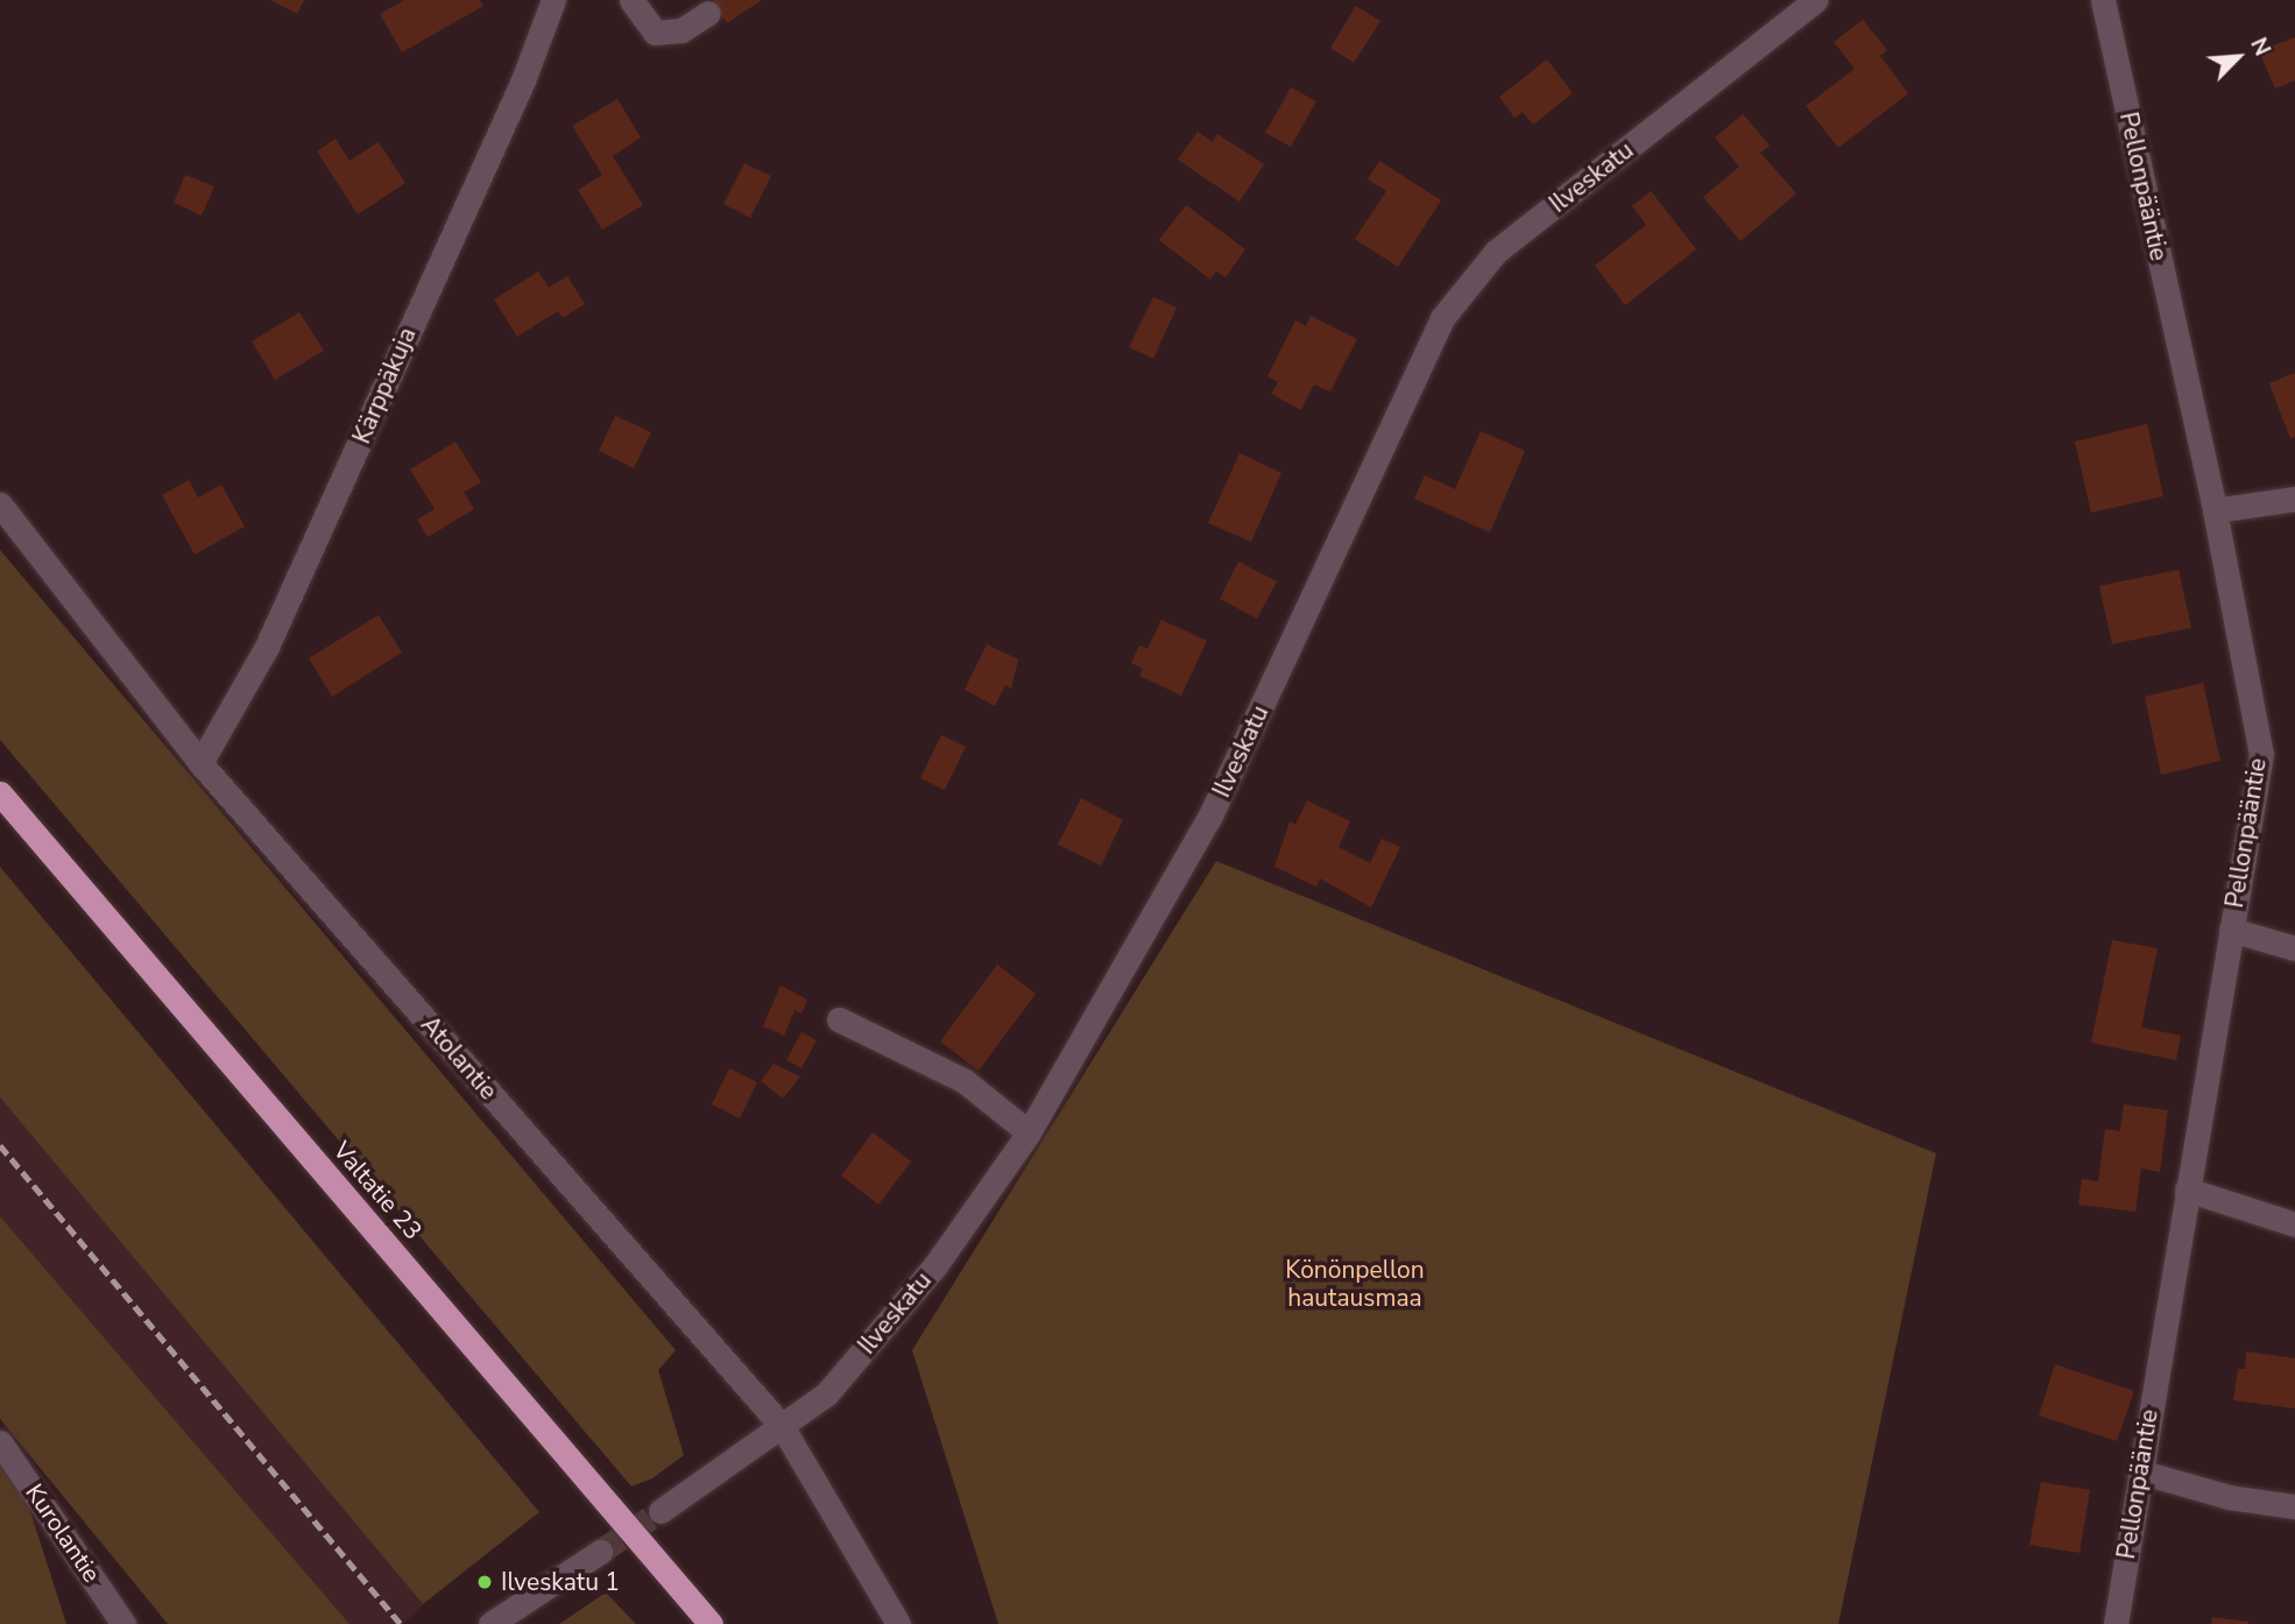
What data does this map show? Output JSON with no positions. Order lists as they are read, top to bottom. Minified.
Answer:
{"streets":{"highway":["Valtatie 23"],"street":["Ilveskatu","Pellonpääntie","Kärppäkuja","Atolantie","Kurolantie"]},"crossings":[["Ilveskatu","Atolantie"],["Kärppäkuja","Atolantie"]],"parks":["Könönpellon hautausmaa"],"places":["Ilveskatu 1"],"north":"top right"}
